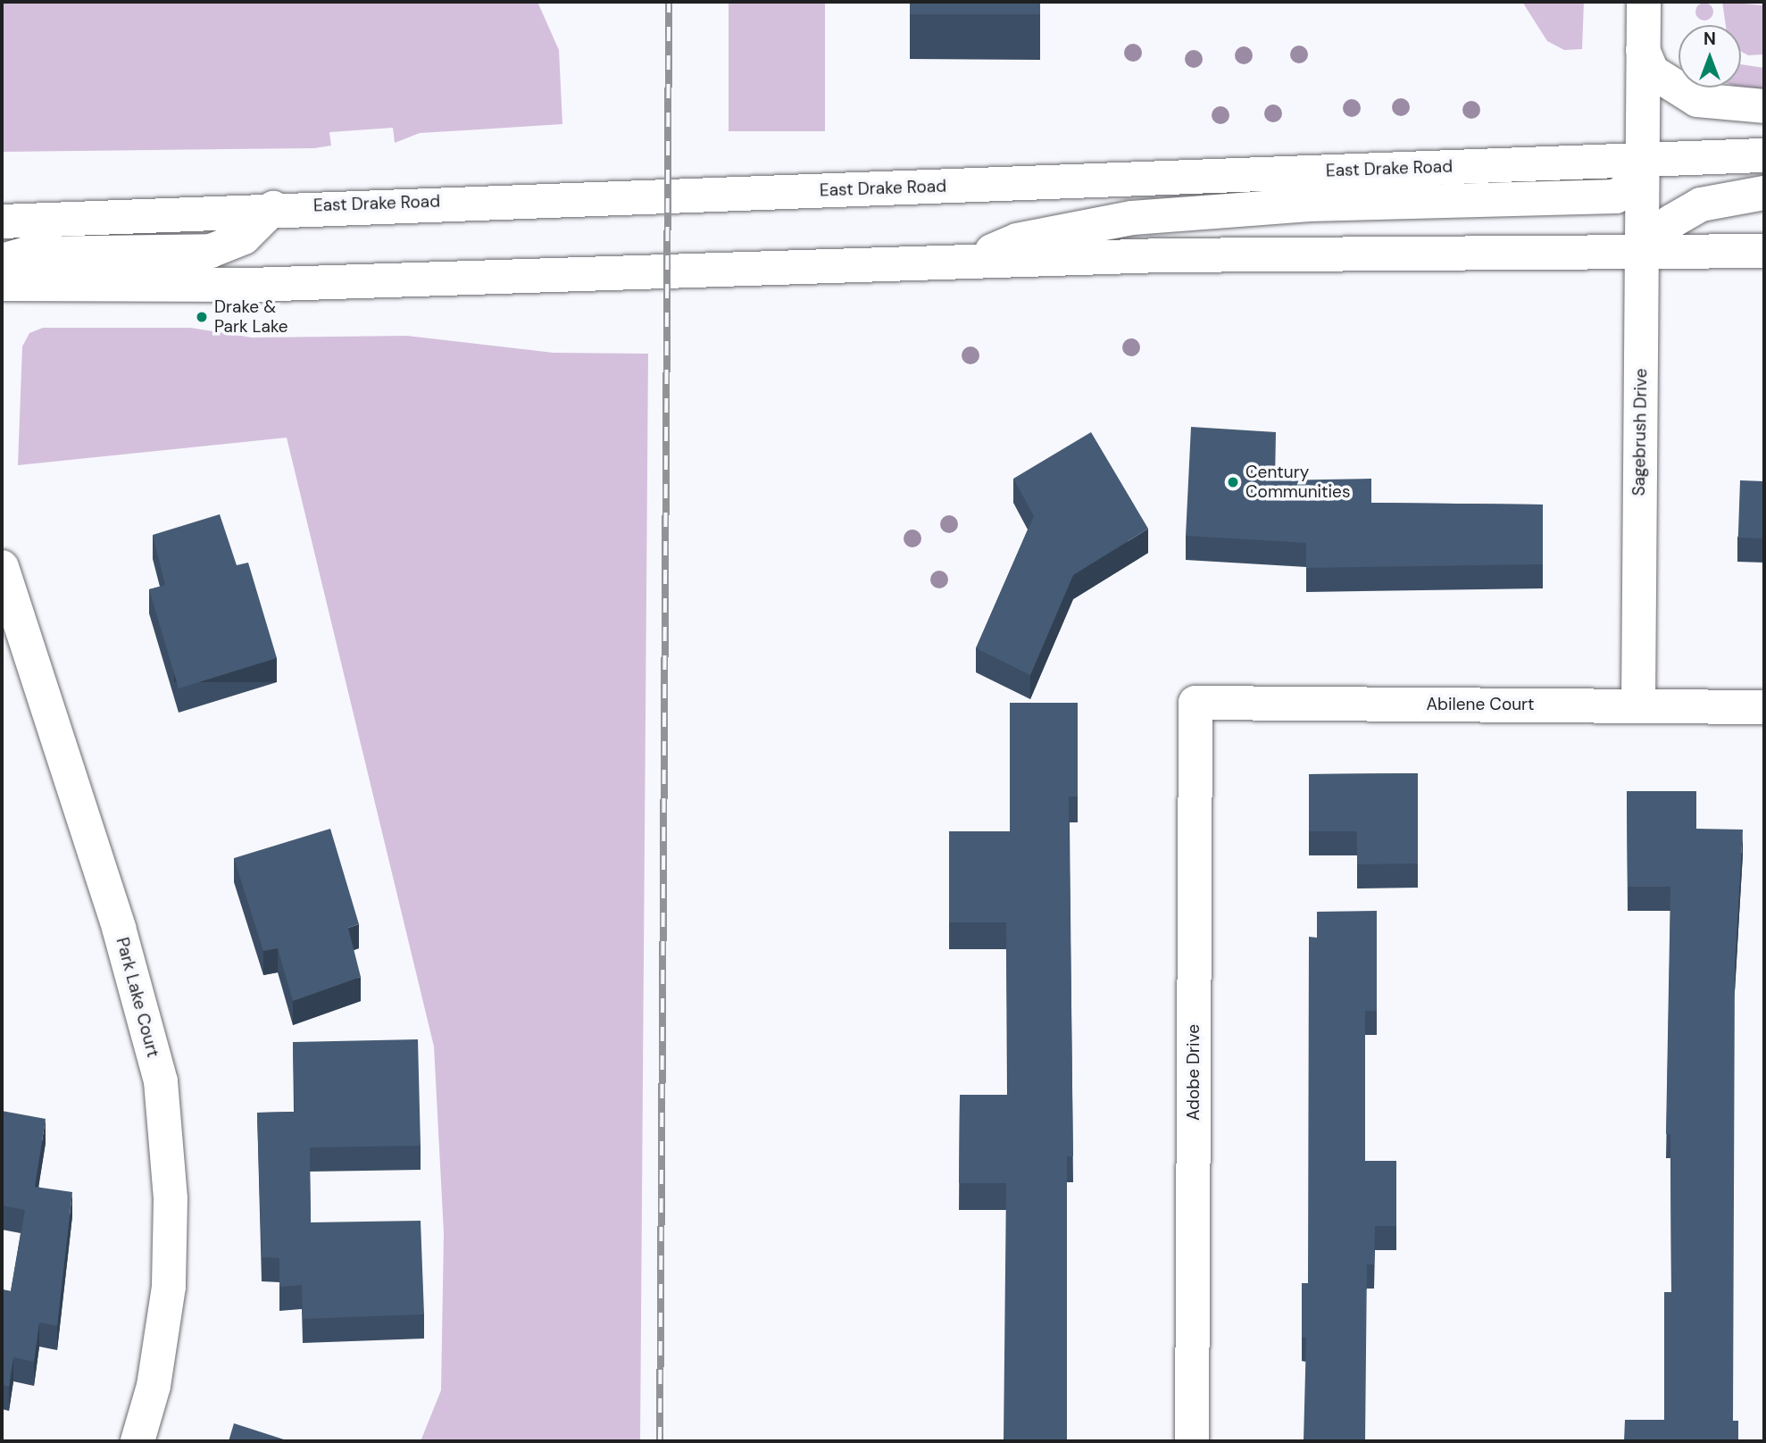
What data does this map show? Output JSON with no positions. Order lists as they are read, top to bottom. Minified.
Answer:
{"streets":{"main road":["East Drake Road","Sagebrush Drive","Abilene Court","Park Lake Court","Adobe Drive"]},"crossings":[["East Drake Road","Sagebrush Drive"],["Sagebrush Drive","Abilene Court"],["Abilene Court","Adobe Drive"]],"places":["Drake & Park Lake","Century Communities"],"north":"top"}
